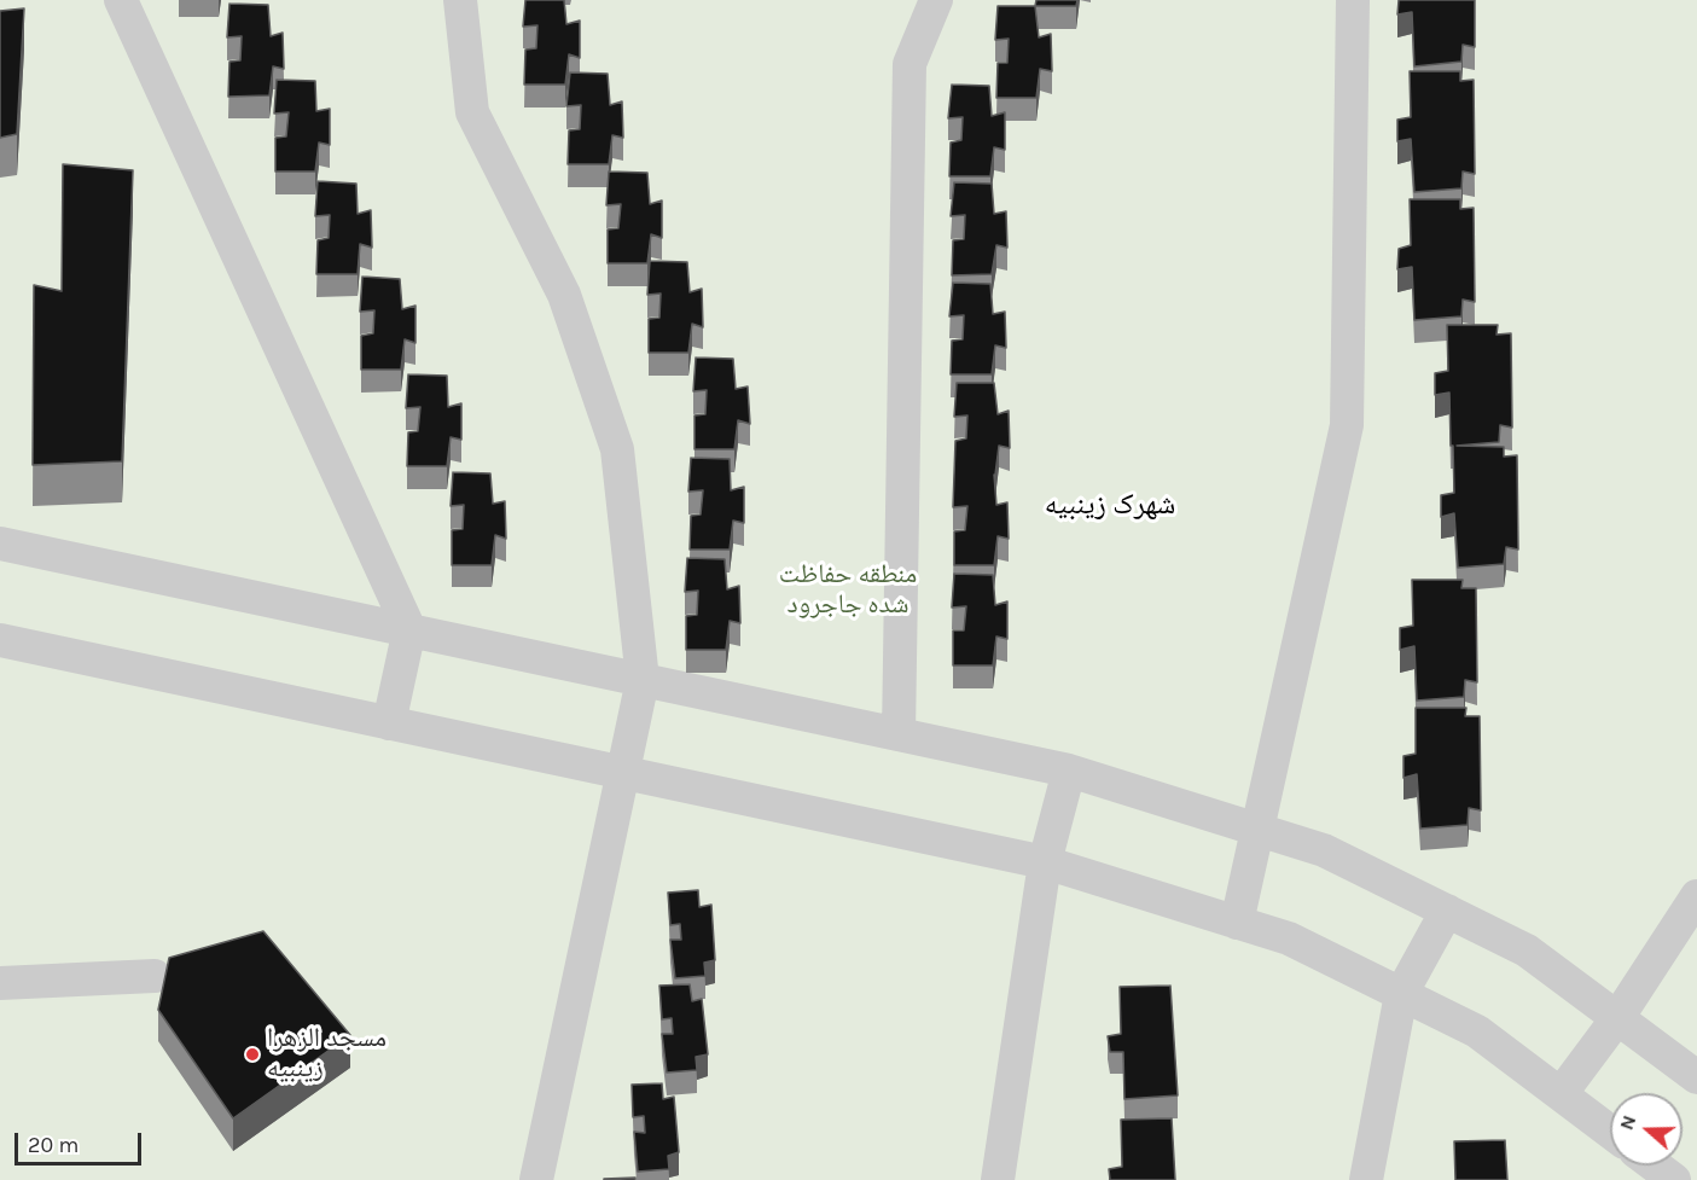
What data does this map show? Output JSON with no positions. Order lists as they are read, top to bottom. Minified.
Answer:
{"districts":["شهرک زینبیه"],"parks":["منطقه حفاظت شده جاجرود"],"places":["مسجد الزهرا زینبیه"],"scale_bar":"20 m","north":"left"}
